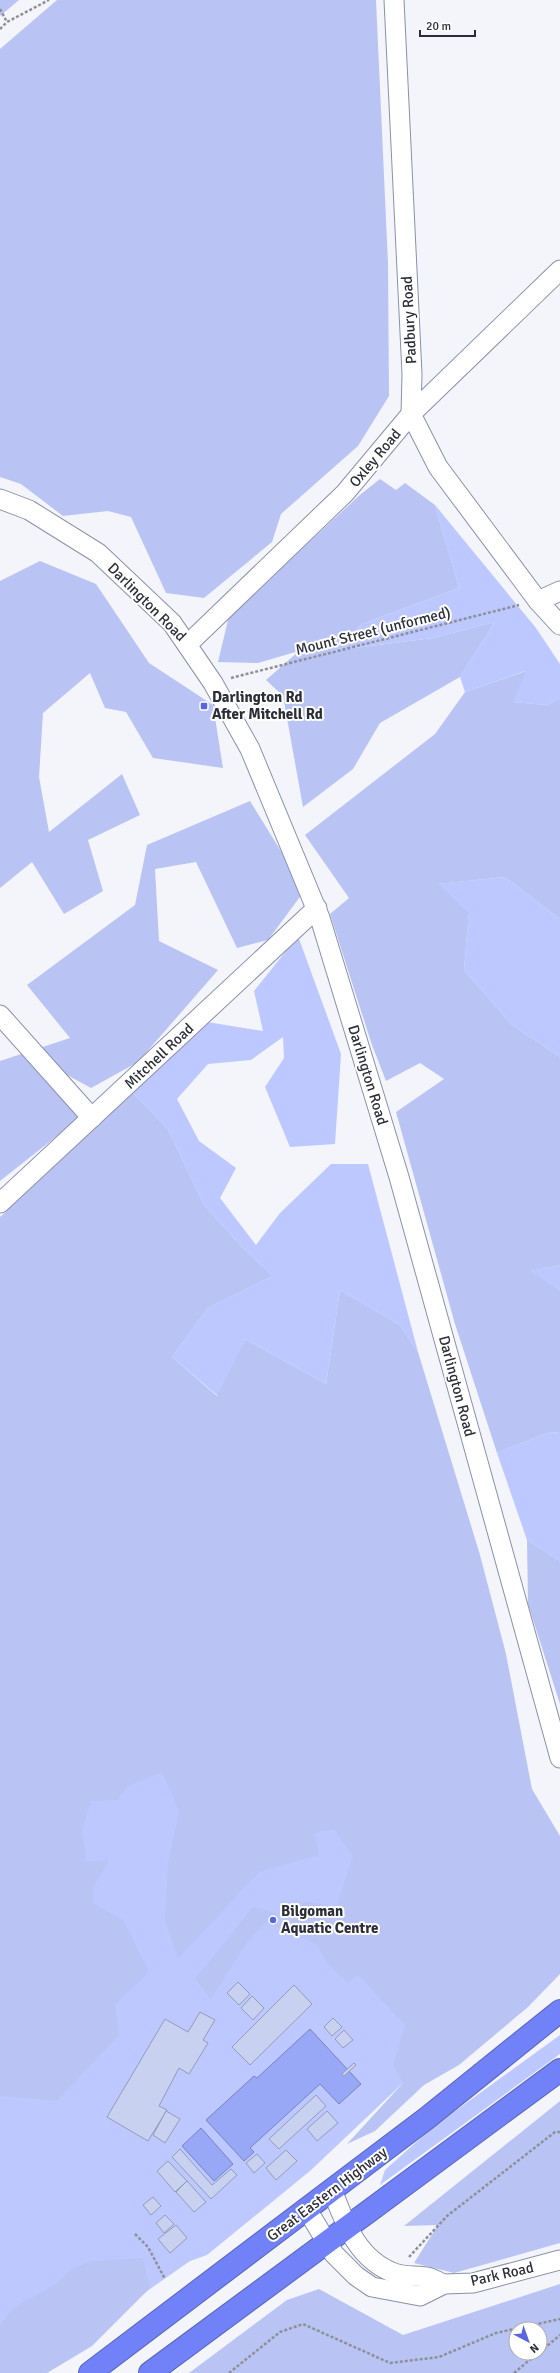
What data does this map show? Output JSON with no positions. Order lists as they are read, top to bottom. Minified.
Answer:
{"streets":{"highway":["Great Eastern Highway"],"street":["Padbury Road","Oxley Road","Darlington Road","Mitchell Road","Park Road"],"path":["Mount Street (unformed)"]},"crossings":[["Padbury Road","Oxley Road"],["Padbury Road","Mount Street (unformed)"],["Oxley Road","Darlington Road"],["Darlington Road","Mount Street (unformed)"],["Darlington Road","Mitchell Road"],["Great Eastern Highway","Park Road"]],"places":{"transit":["Darlington Rd After Mitchell Rd"],"other":["Bilgoman Aquatic Centre"]},"scale_bar":"20 m","north":"bottom right"}
